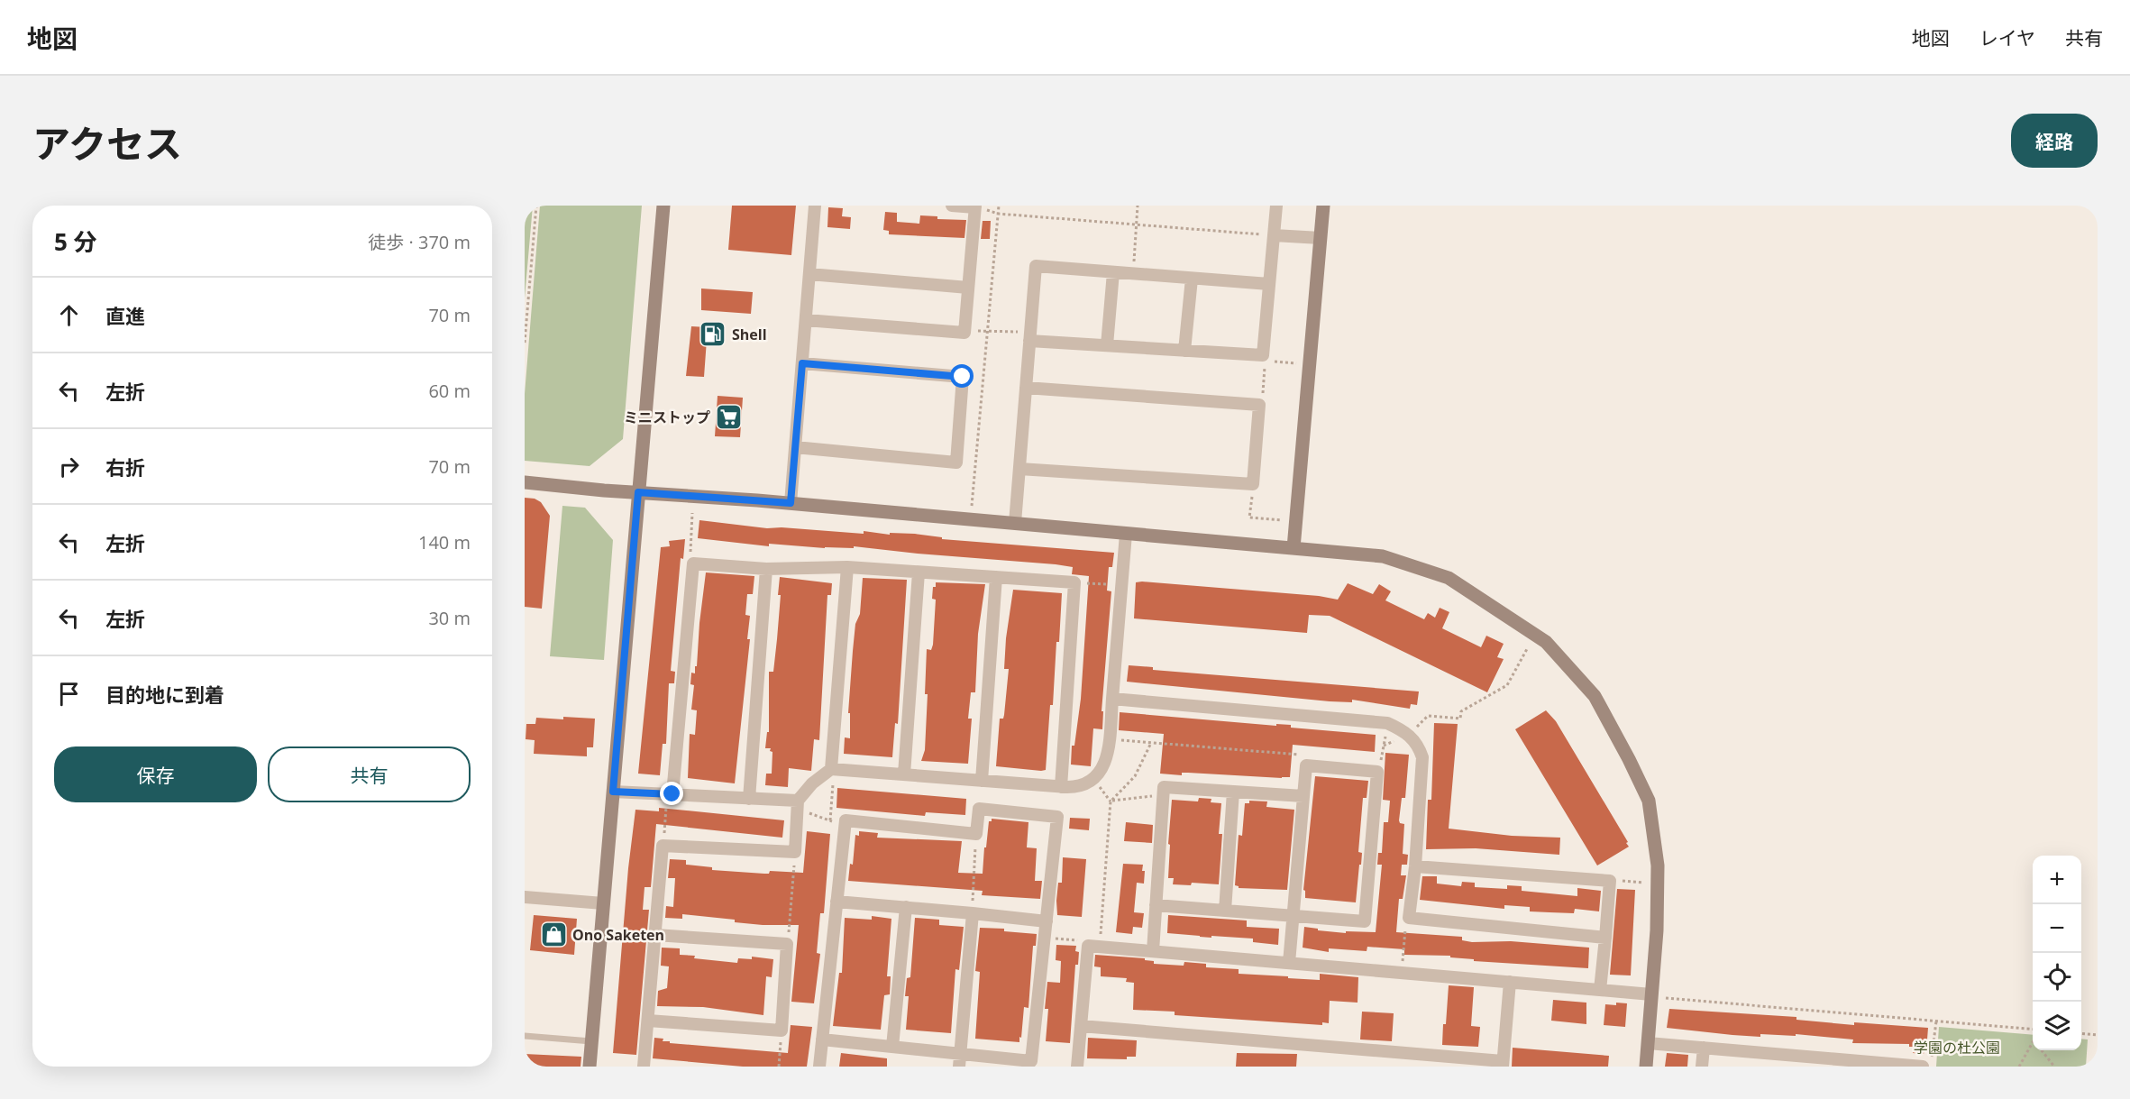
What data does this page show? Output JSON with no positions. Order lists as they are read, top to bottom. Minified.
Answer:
{"parks":["学園の杜公園"],"places":{"fuel station":["Shell"],"supermarket":["ミニストップ"],"shop":["Ono Saketen"]},"page":{"header":"地図","nav":["地図","レイヤ","共有"],"title":"アクセス","buttons":["経路",["保存","共有"]],"heading":["5 分","徒歩 · 370 m"],"list":[["直進","70 m"],["左折","60 m"],["右折","70 m"],["左折","140 m"],["左折","30 m"],"目的地に到着"],"map_buttons":["+","−"]}}
